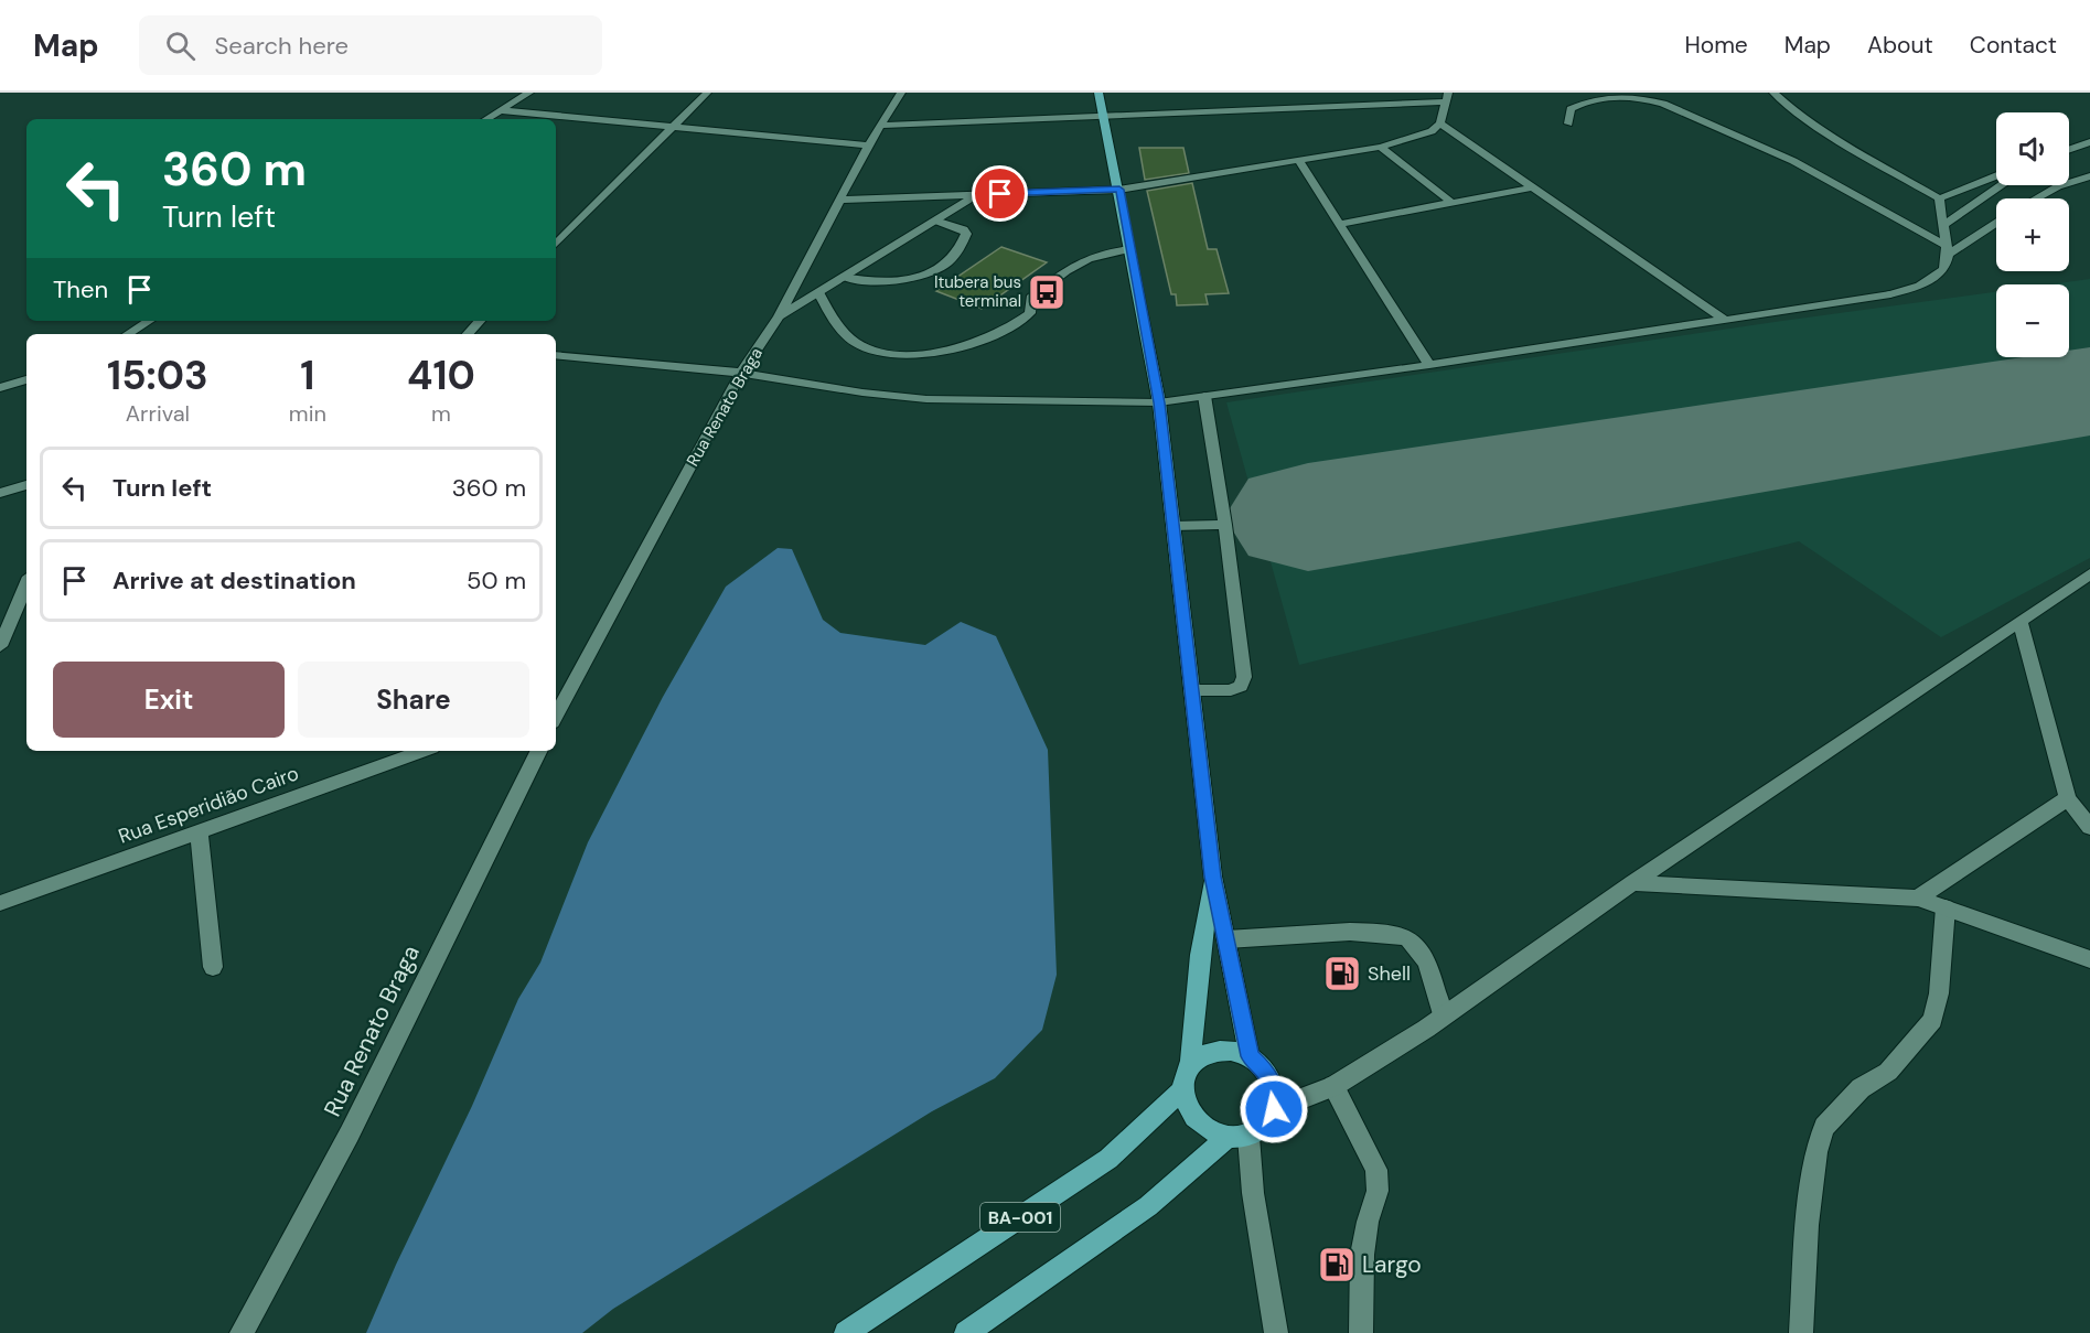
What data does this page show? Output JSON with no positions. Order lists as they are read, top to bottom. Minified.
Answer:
{"streets":{"main road":["BA-001"],"street":["Rua Renato Braga","Rua Esperidião Cairo"]},"places":{"bus stop":["Itubera bus terminal"],"fuel station":["Shell","Largo"]},"page":{"header":"Map","search":"Search here","nav":["Home","Map","About","Contact"],"map_buttons":["+","−"],"turn":["360 m","Turn left"],"then":"Then","eta":["15:03","Arrival","1","min","410","m"],"list":[{"name":"Turn left","value":"360 m"},{"name":"Arrive at destination","value":"50 m"}],"buttons":["Exit","Share"]}}
